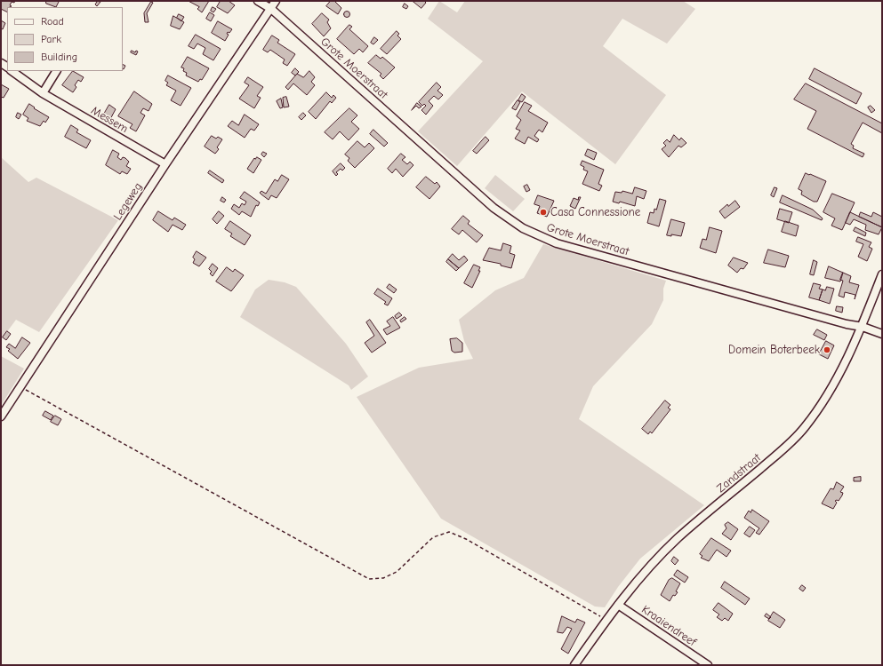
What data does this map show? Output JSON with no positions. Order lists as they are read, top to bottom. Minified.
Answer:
{"streets":{"street":["Grote Moerstraat","Messem","Legeweg","Zandstraat","Kraaiendreef"]},"crossings":[["Grote Moerstraat","Legeweg"],["Grote Moerstraat","Zandstraat"],["Messem","Legeweg"],["Zandstraat","Kraaiendreef"]],"places":["Casa Connessione","Domein Boterbeek"],"legend":["Road","Park","Building"]}
